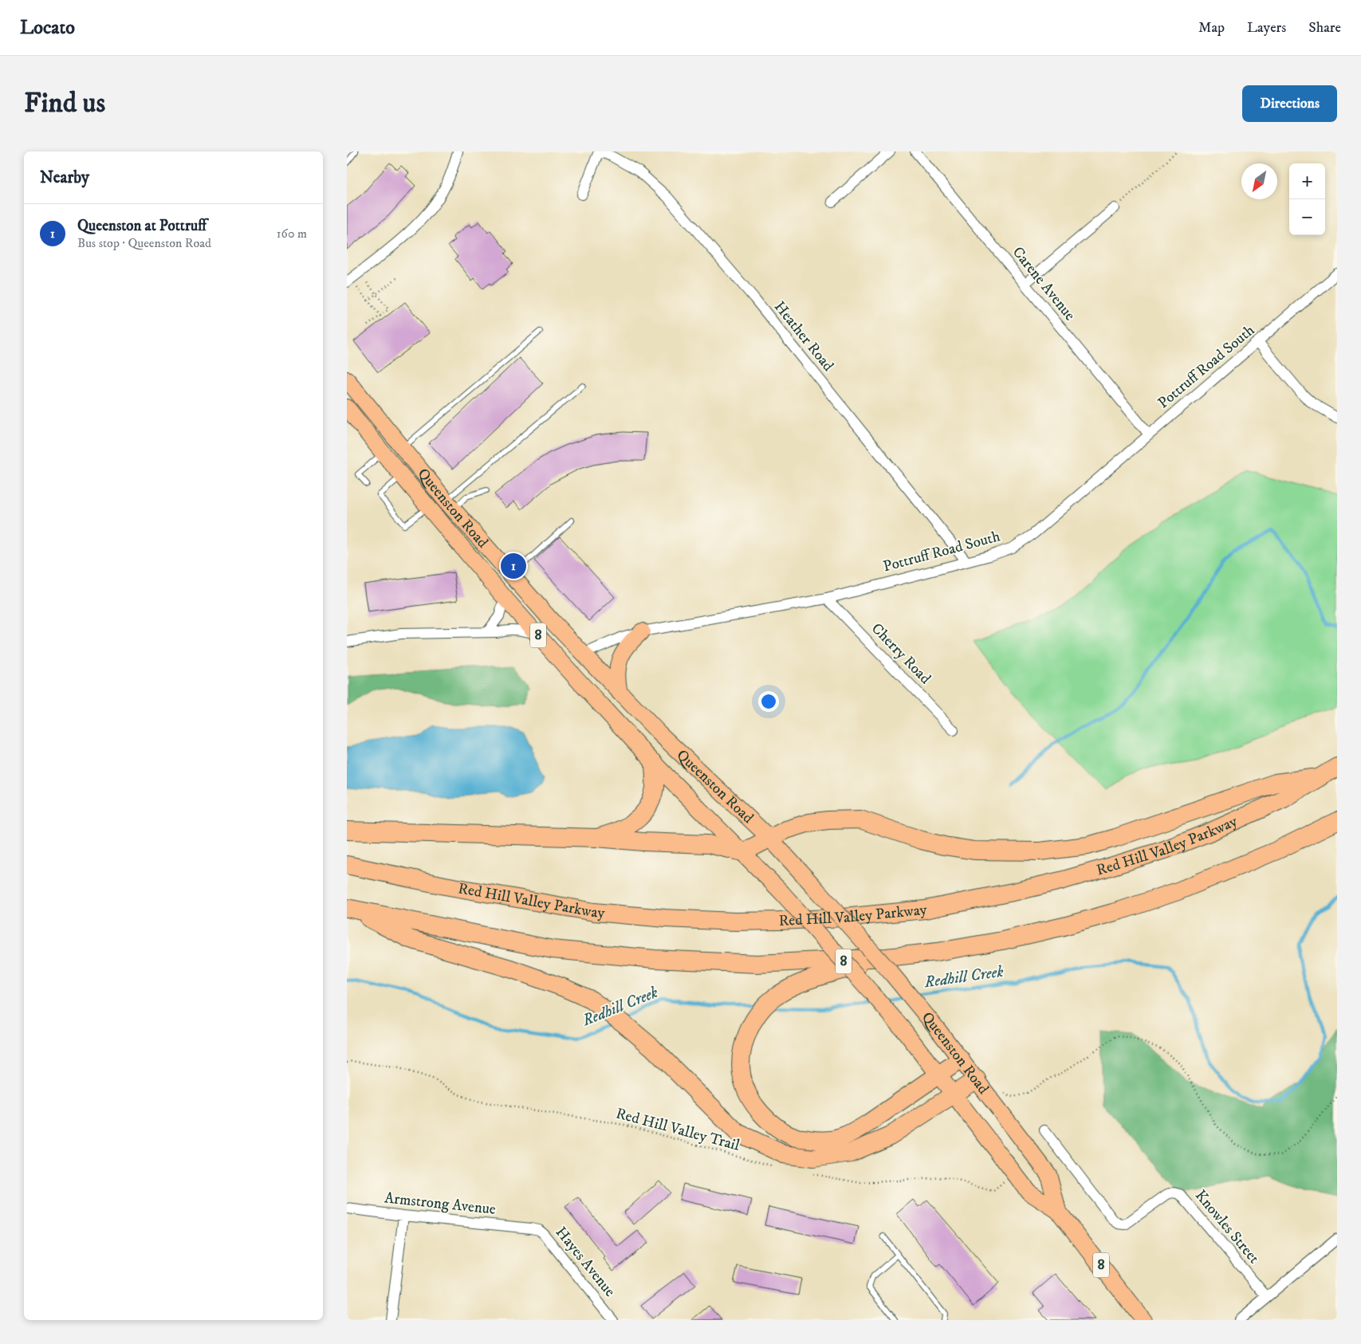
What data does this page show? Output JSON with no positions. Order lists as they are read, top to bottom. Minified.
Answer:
{"streets":{"highway":["Red Hill Valley Parkway"],"main road":["Queenston Road","8"],"street":["Carene Avenue","Heather Road","Pottruff Road South","Cherry Road","Armstrong Avenue","Knowles Street","Hayes Avenue"],"path":["Red Hill Valley Trail"]},"crossings":[["Carene Avenue","Pottruff Road South"],["Heather Road","Pottruff Road South"],["Pottruff Road South","Queenston Road"],["Pottruff Road South","Cherry Road"],["Armstrong Avenue","Hayes Avenue"]],"water":["Redhill Creek"],"north":"bottom left","page":{"header":"Locato","nav":["Map","Layers","Share"],"buttons":"Directions","title":"Find us","heading":"Nearby","map_buttons":["+","−"],"list":[{"mark":"1","name":"Queenston at Pottruff","note":"Bus stop · Queenston Road","value":"160 m"}],"pins":"1"}}
